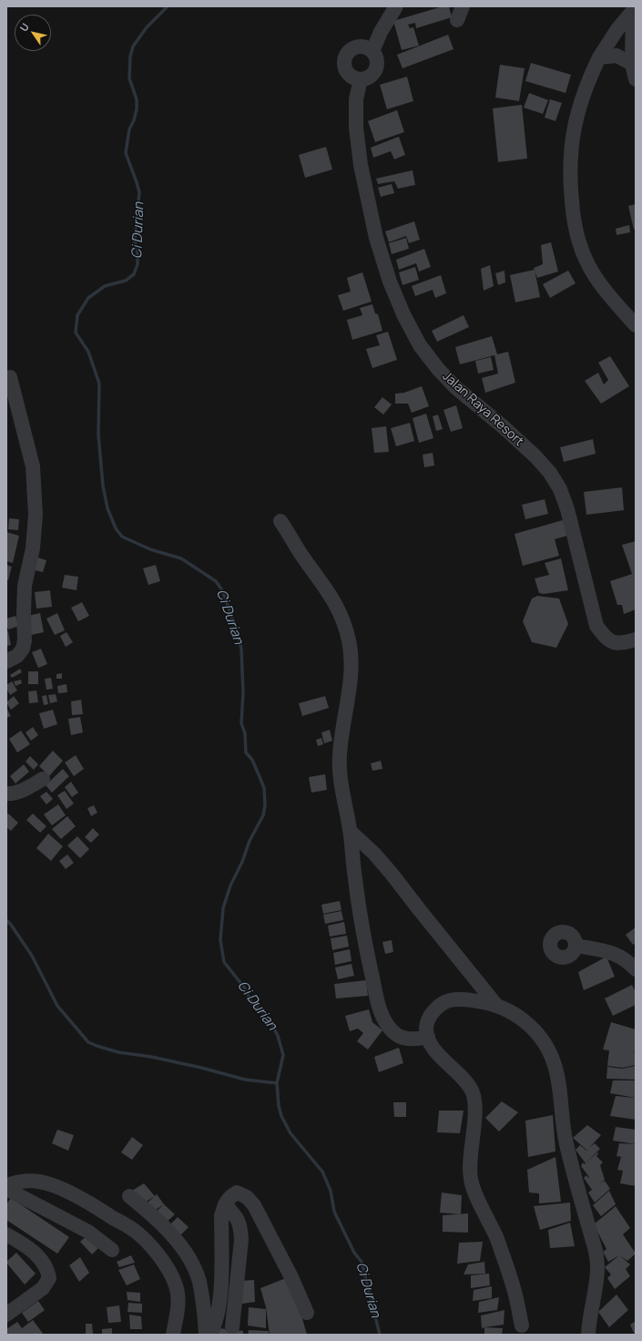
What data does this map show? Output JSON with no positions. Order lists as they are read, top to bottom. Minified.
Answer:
{"streets":{"street":["Jalan Raya Resort"]},"water":["Ci Durian"],"north":"top left"}
